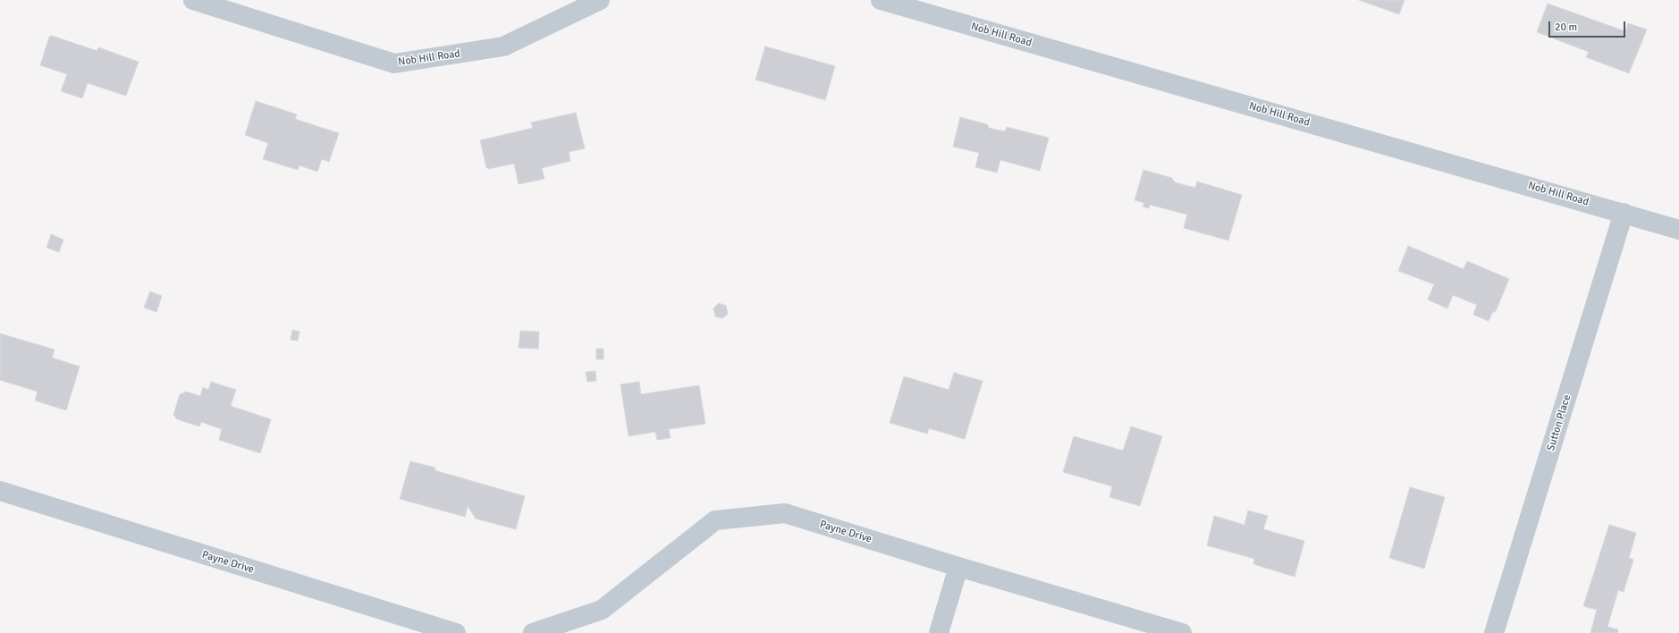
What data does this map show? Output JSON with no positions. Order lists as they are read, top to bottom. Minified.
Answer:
{"streets":{"street":["Nob Hill Road","Sutton Place","Payne Drive"]},"crossings":[["Nob Hill Road","Sutton Place"]],"scale_bar":"20 m"}
